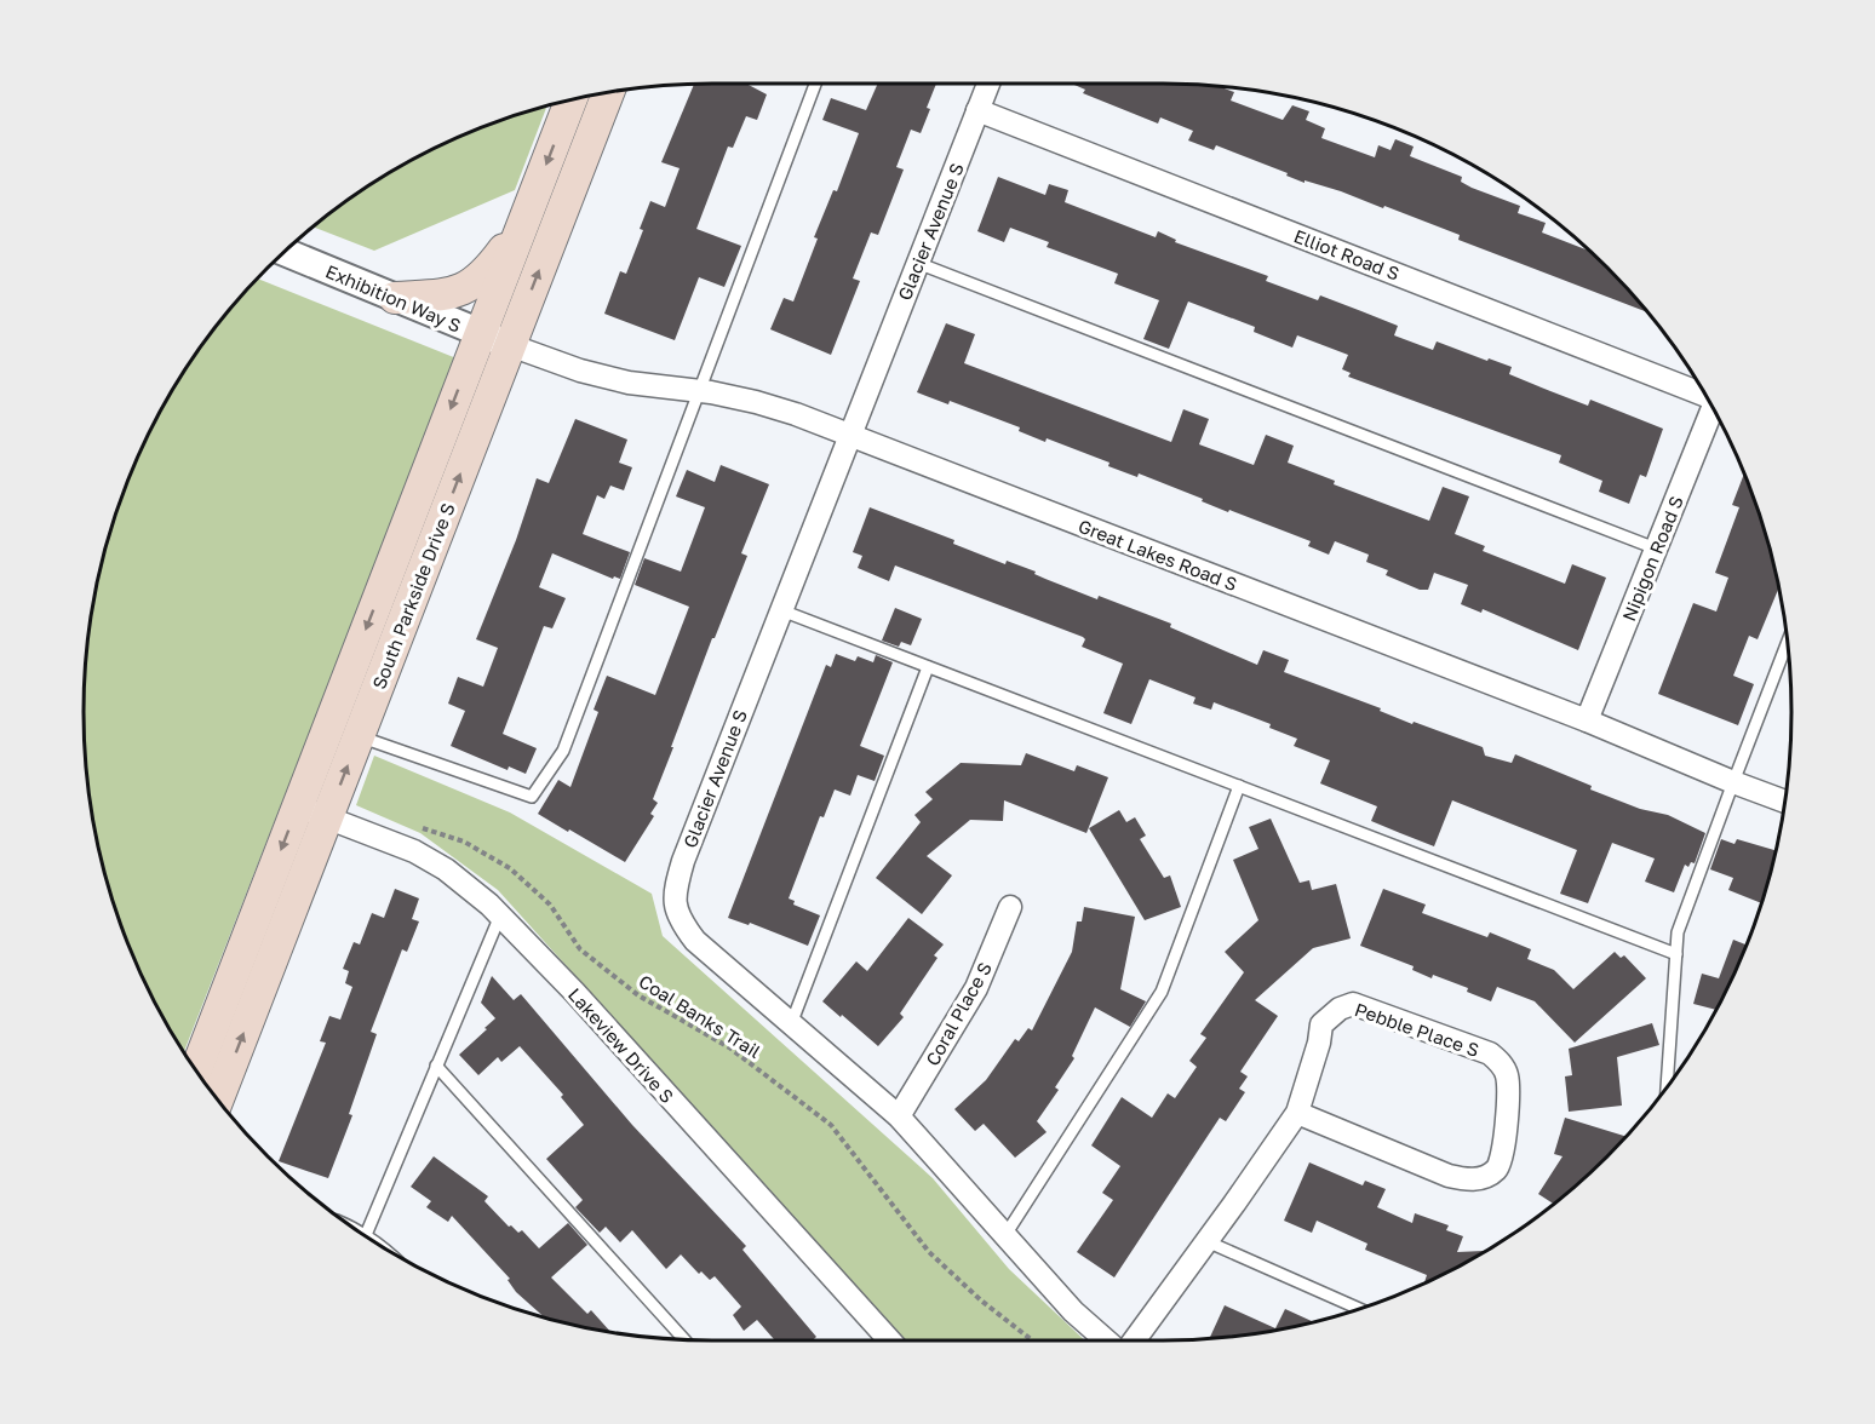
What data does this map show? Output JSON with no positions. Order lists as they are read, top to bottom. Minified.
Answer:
{"streets":{"main road":["South Parkside Drive S"],"street":["Glacier Avenue S","Elliot Road S","Exhibition Way S","Great Lakes Road S","Nipigon Road S","Coral Place S","Pebble Place S","Lakeview Drive S"],"path":["Coal Banks Trail"]},"crossings":[["Glacier Avenue S","Elliot Road S"],["Glacier Avenue S","Great Lakes Road S"],["Glacier Avenue S","Coral Place S"],["Exhibition Way S","Great Lakes Road S"],["Exhibition Way S","South Parkside Drive S"],["Great Lakes Road S","Nipigon Road S"],["Great Lakes Road S","South Parkside Drive S"],["South Parkside Drive S","Lakeview Drive S"]]}
